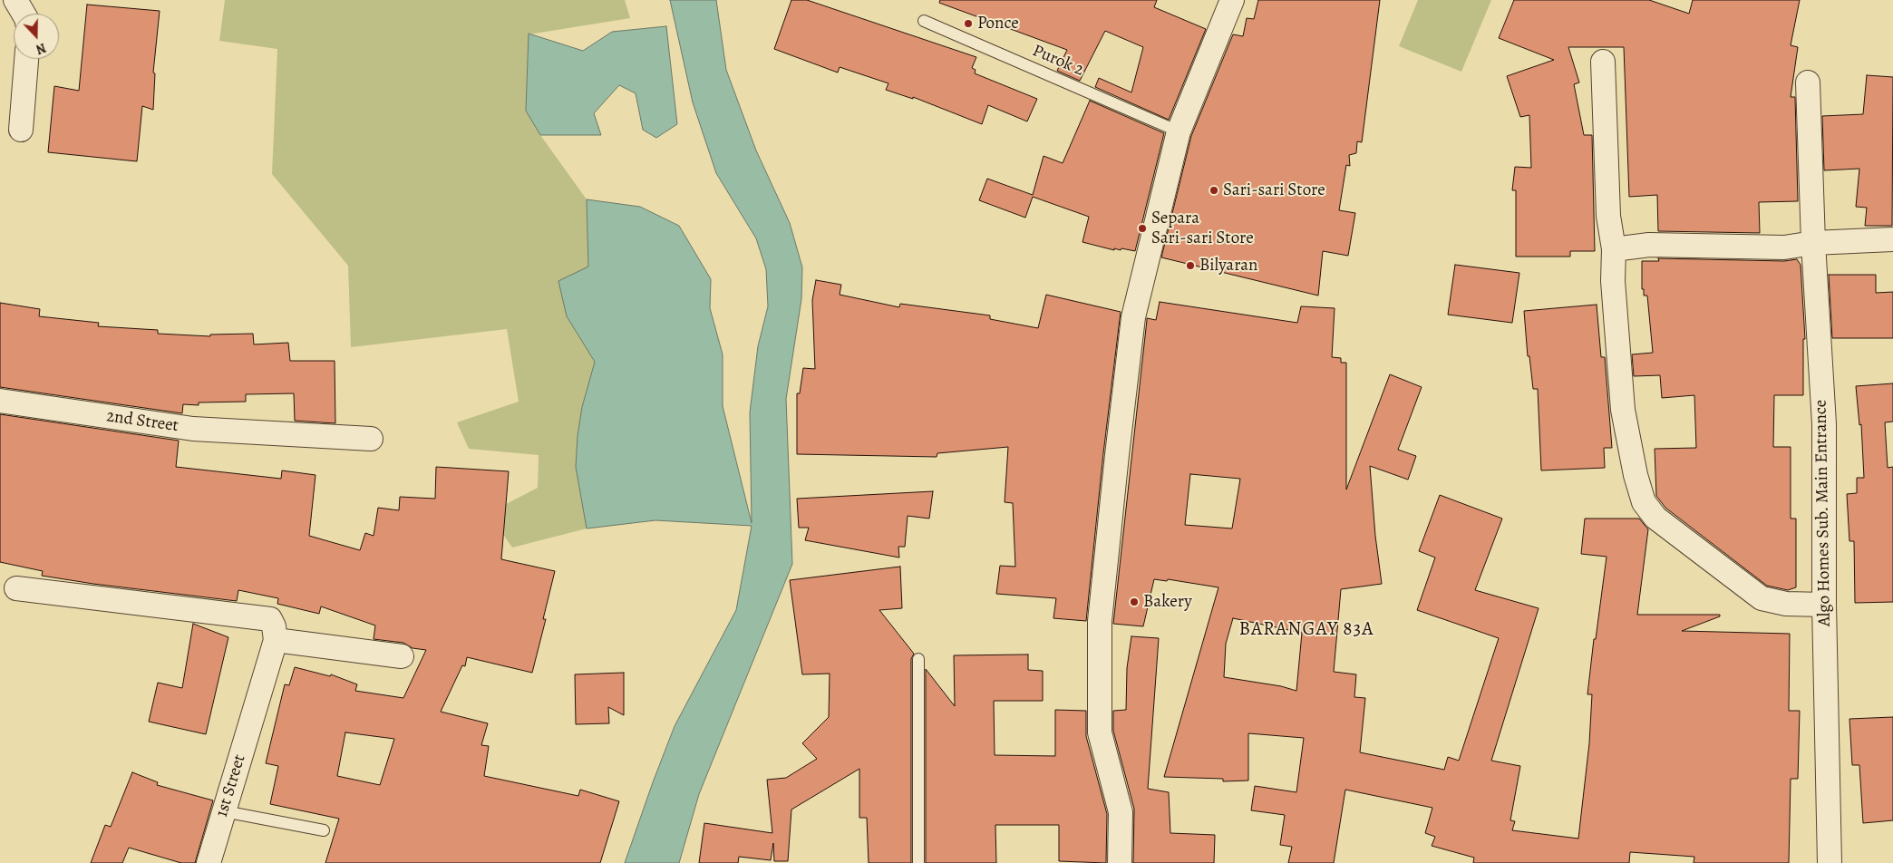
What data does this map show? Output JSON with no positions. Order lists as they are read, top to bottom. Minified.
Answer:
{"streets":{"street":["2nd Street","Algo Homes Sub. Main Entrance","1st Street"],"lane":["Purok 2"]},"districts":["BARANGAY 83A"],"places":["Ponce","Sari-sari Store","Separa Sari-sari Store","Bilyaran","Bakery"],"north":"bottom"}
